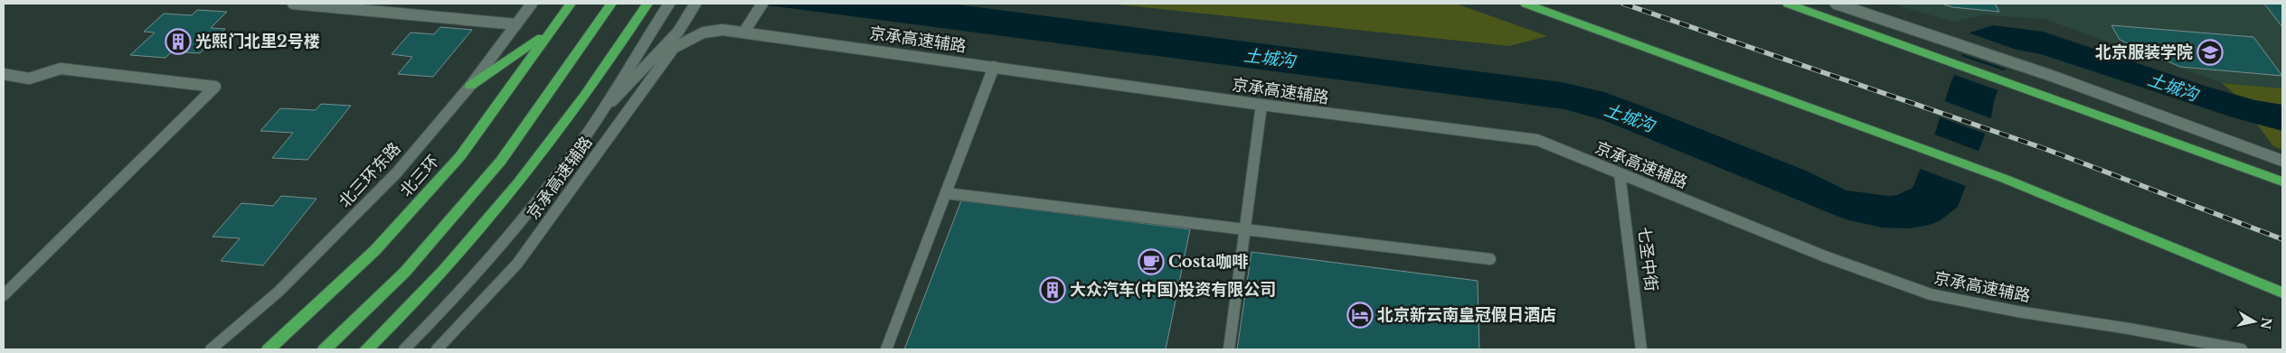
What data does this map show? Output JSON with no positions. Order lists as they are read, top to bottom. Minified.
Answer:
{"streets":{"highway":["北三环"],"street":["京承高速辅路","北三环东路","七圣中街"]},"crossings":[["京承高速辅路","七圣中街"]],"water":["土城沟"],"places":{"building":["光熙门北里2号楼","大众汽车(中国)投资有限公司"],"school or university":["北京服装学院"],"cafe":["Costa咖啡"],"hotel":["北京新云南皇冠假日酒店"]},"north":"right"}
